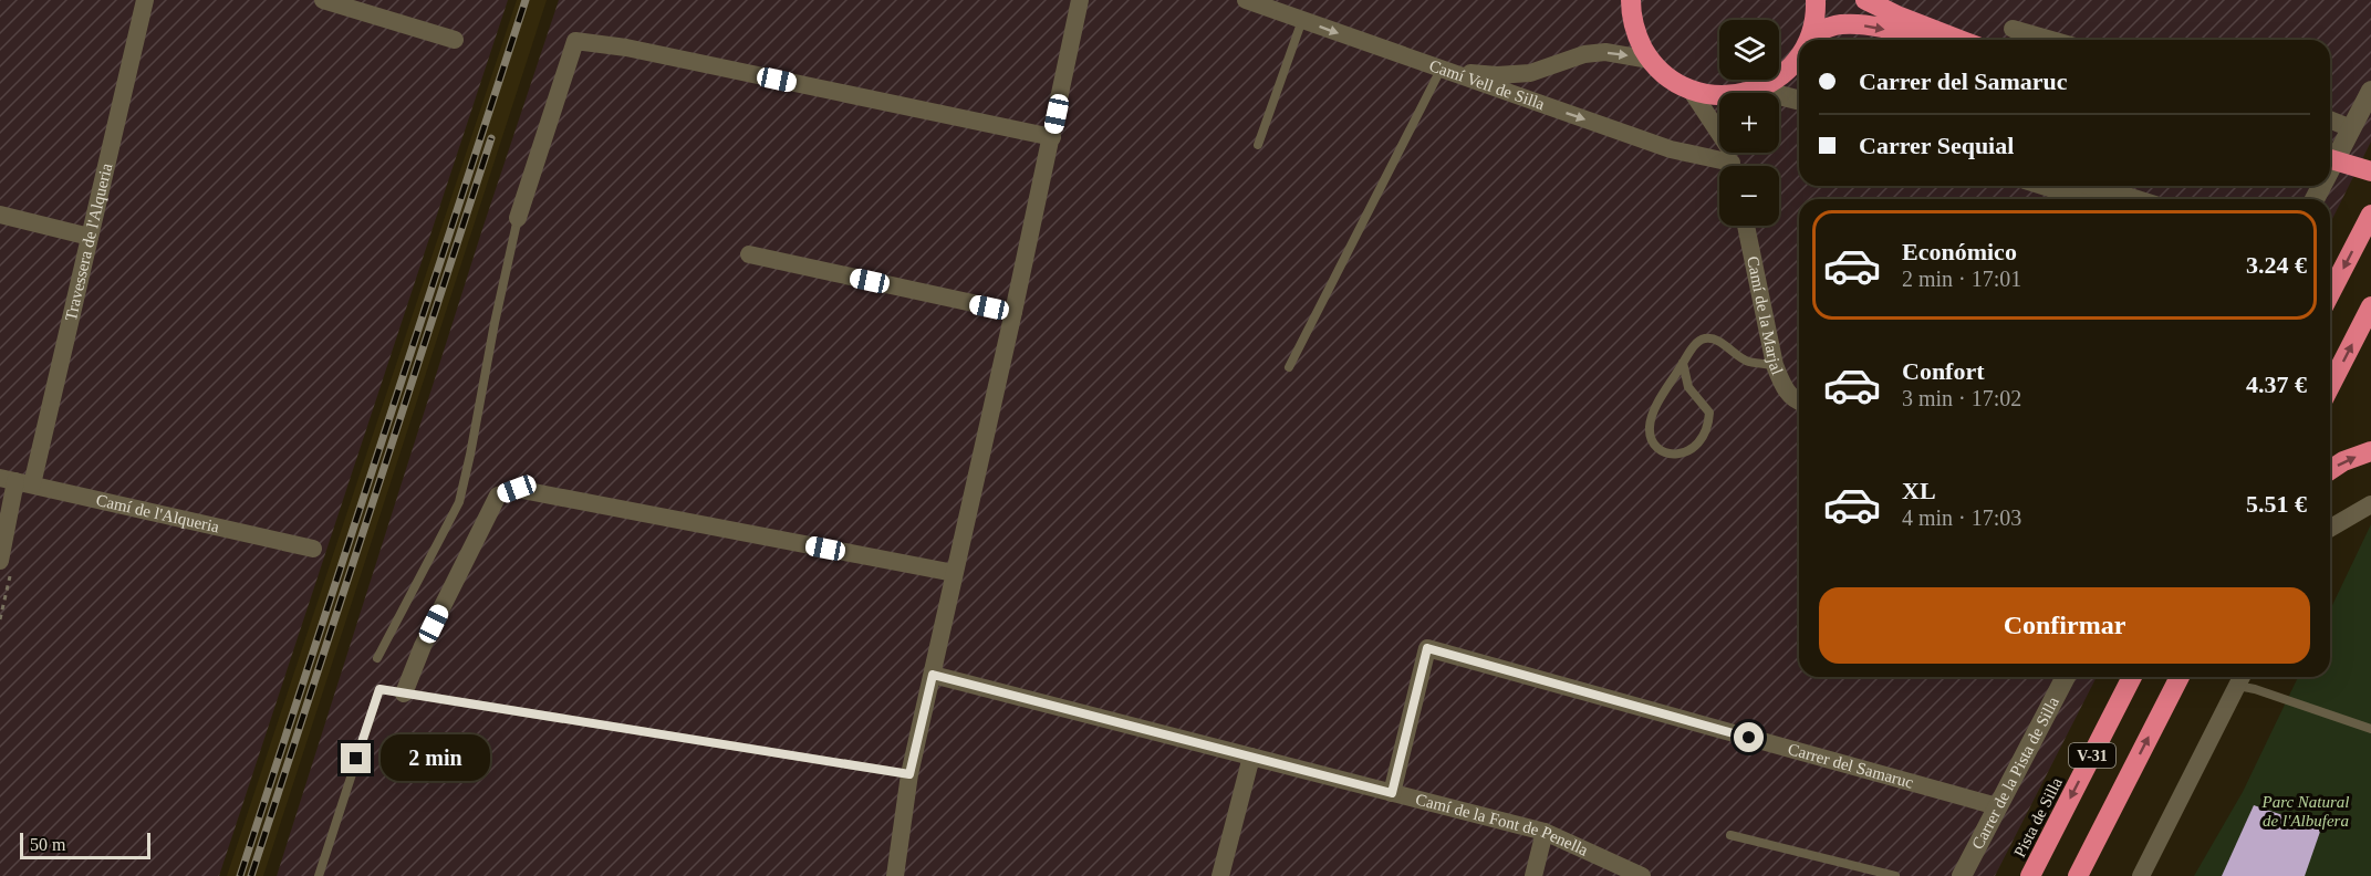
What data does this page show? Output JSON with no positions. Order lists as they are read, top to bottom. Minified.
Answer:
{"streets":{"highway":["V-31","Pista de Silla"],"street":["Camí Vell de Silla","Travessera de l'Alqueria","Camí de la Marjal","Camí de l'Alqueria","Carrer del Samaruc","Carrer de la Pista de Silla","Camí de la Font de Penella"]},"crossings":[["Travessera de l'Alqueria","Camí de l'Alqueria"],["Carrer del Samaruc","Carrer de la Pista de Silla"],["Carrer del Samaruc","Camí de la Font de Penella"]],"parks":["Parc Natural de l'Albufera"],"scale_bar":"50 m","page":{"map_buttons":["+","−"],"banner":["Carrer del Samaruc","Carrer Sequial"],"list":[{"name":"Económico","note":"2 min · 17:01","value":"3.24 €"},{"name":"Confort","note":"3 min · 17:02","value":"4.37 €"},{"name":"XL","note":"4 min · 17:03","value":"5.51 €"}],"buttons":"Confirmar","bubble":"2 min","scale":"50 m"}}
